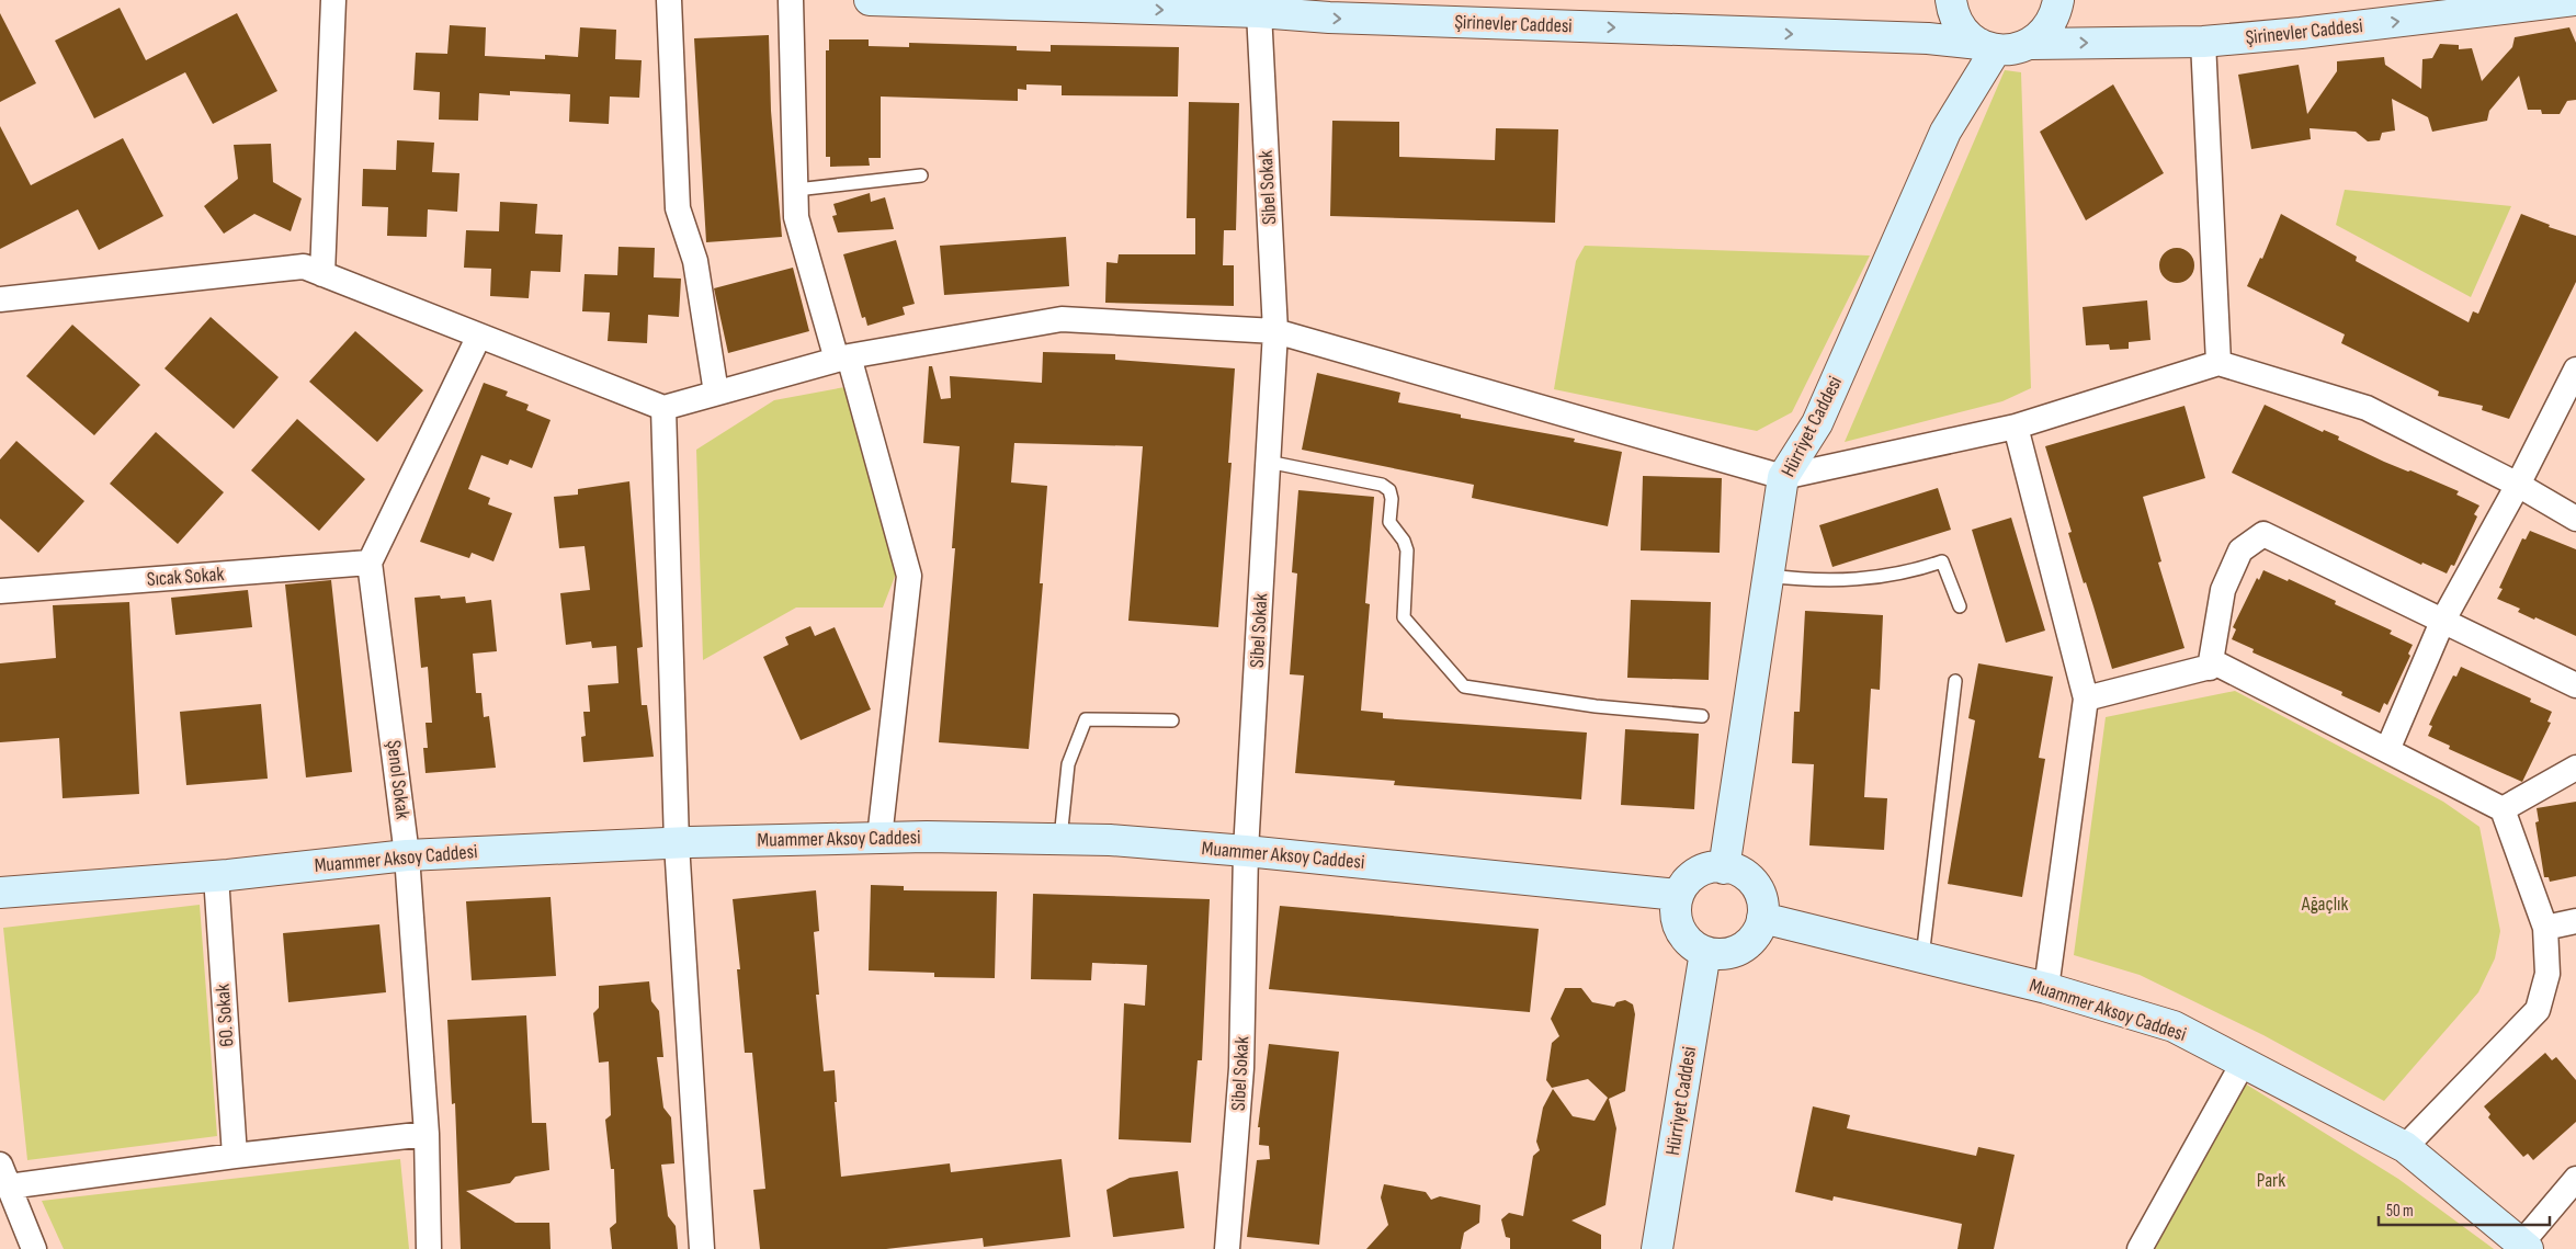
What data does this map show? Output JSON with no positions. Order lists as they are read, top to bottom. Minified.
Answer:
{"streets":{"street":["Şirinevler Caddesi","Sibel Sokak","Hürriyet Caddesi","Sıcak Sokak","Şenol Sokak","Muammer Aksoy Caddesi","60. Sokak"]},"crossings":[["Şirinevler Caddesi","Sibel Sokak"],["Şirinevler Caddesi","Hürriyet Caddesi"],["Sibel Sokak","Muammer Aksoy Caddesi"],["Hürriyet Caddesi","Muammer Aksoy Caddesi"],["Sıcak Sokak","Şenol Sokak"],["Şenol Sokak","Muammer Aksoy Caddesi"],["Muammer Aksoy Caddesi","60. Sokak"]],"one_way":["Şirinevler Caddesi"],"parks":["Ağaçlık","Park"],"scale_bar":"50 m"}
